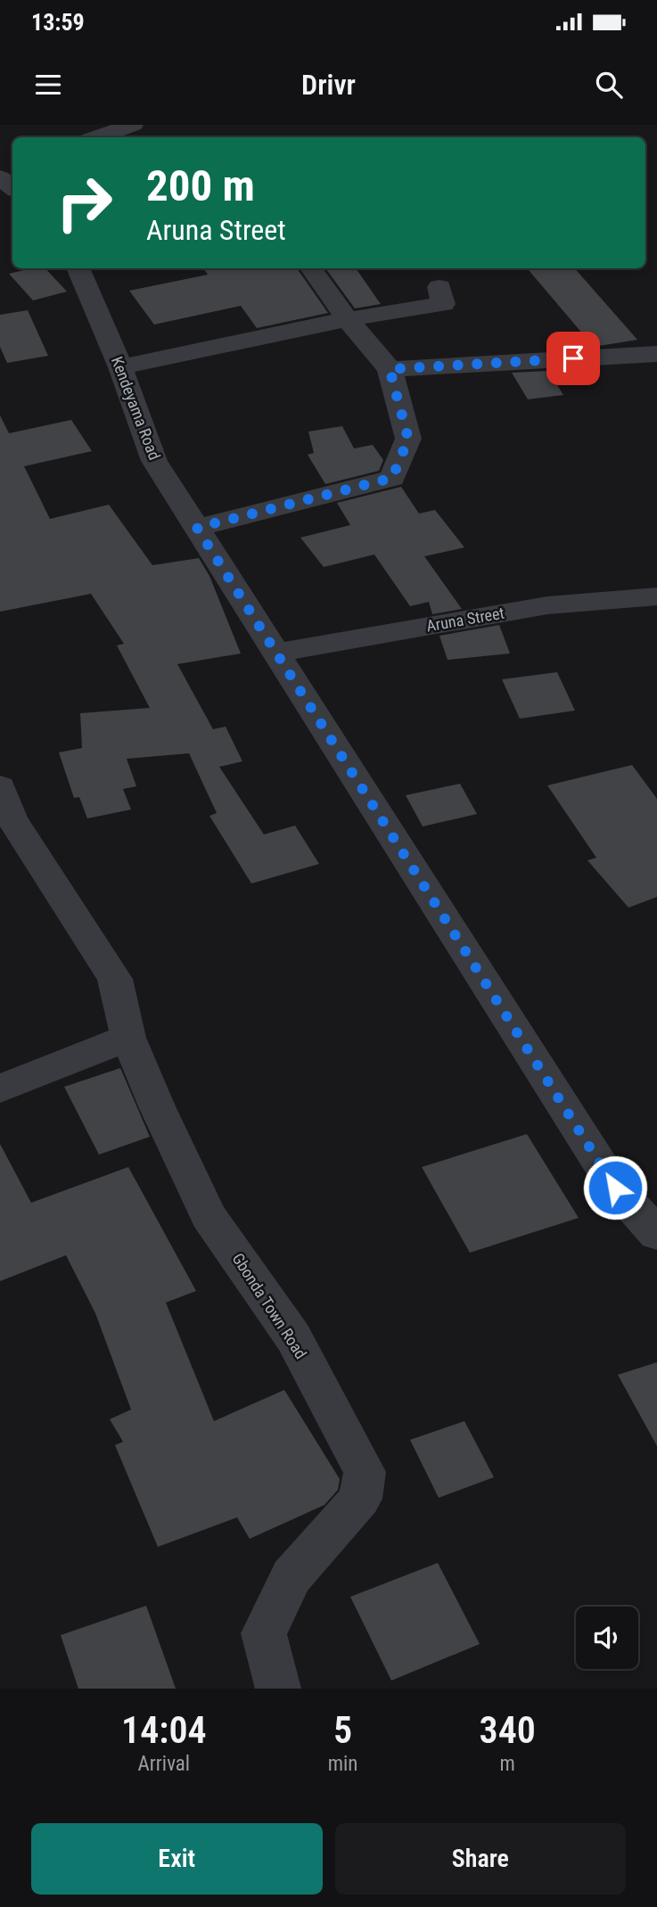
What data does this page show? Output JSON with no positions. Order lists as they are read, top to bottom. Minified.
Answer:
{"streets":{"street":["Kendeyama Road","Aruna Street","Gbonda Town Road"]},"crossings":[["Kendeyama Road","Aruna Street"]],"page":{"status":"13:59","header":"Drivr","turn":["200 m","Aruna Street"],"eta":["14:04","Arrival","5","min","340","m"],"buttons":["Exit","Share"]}}
